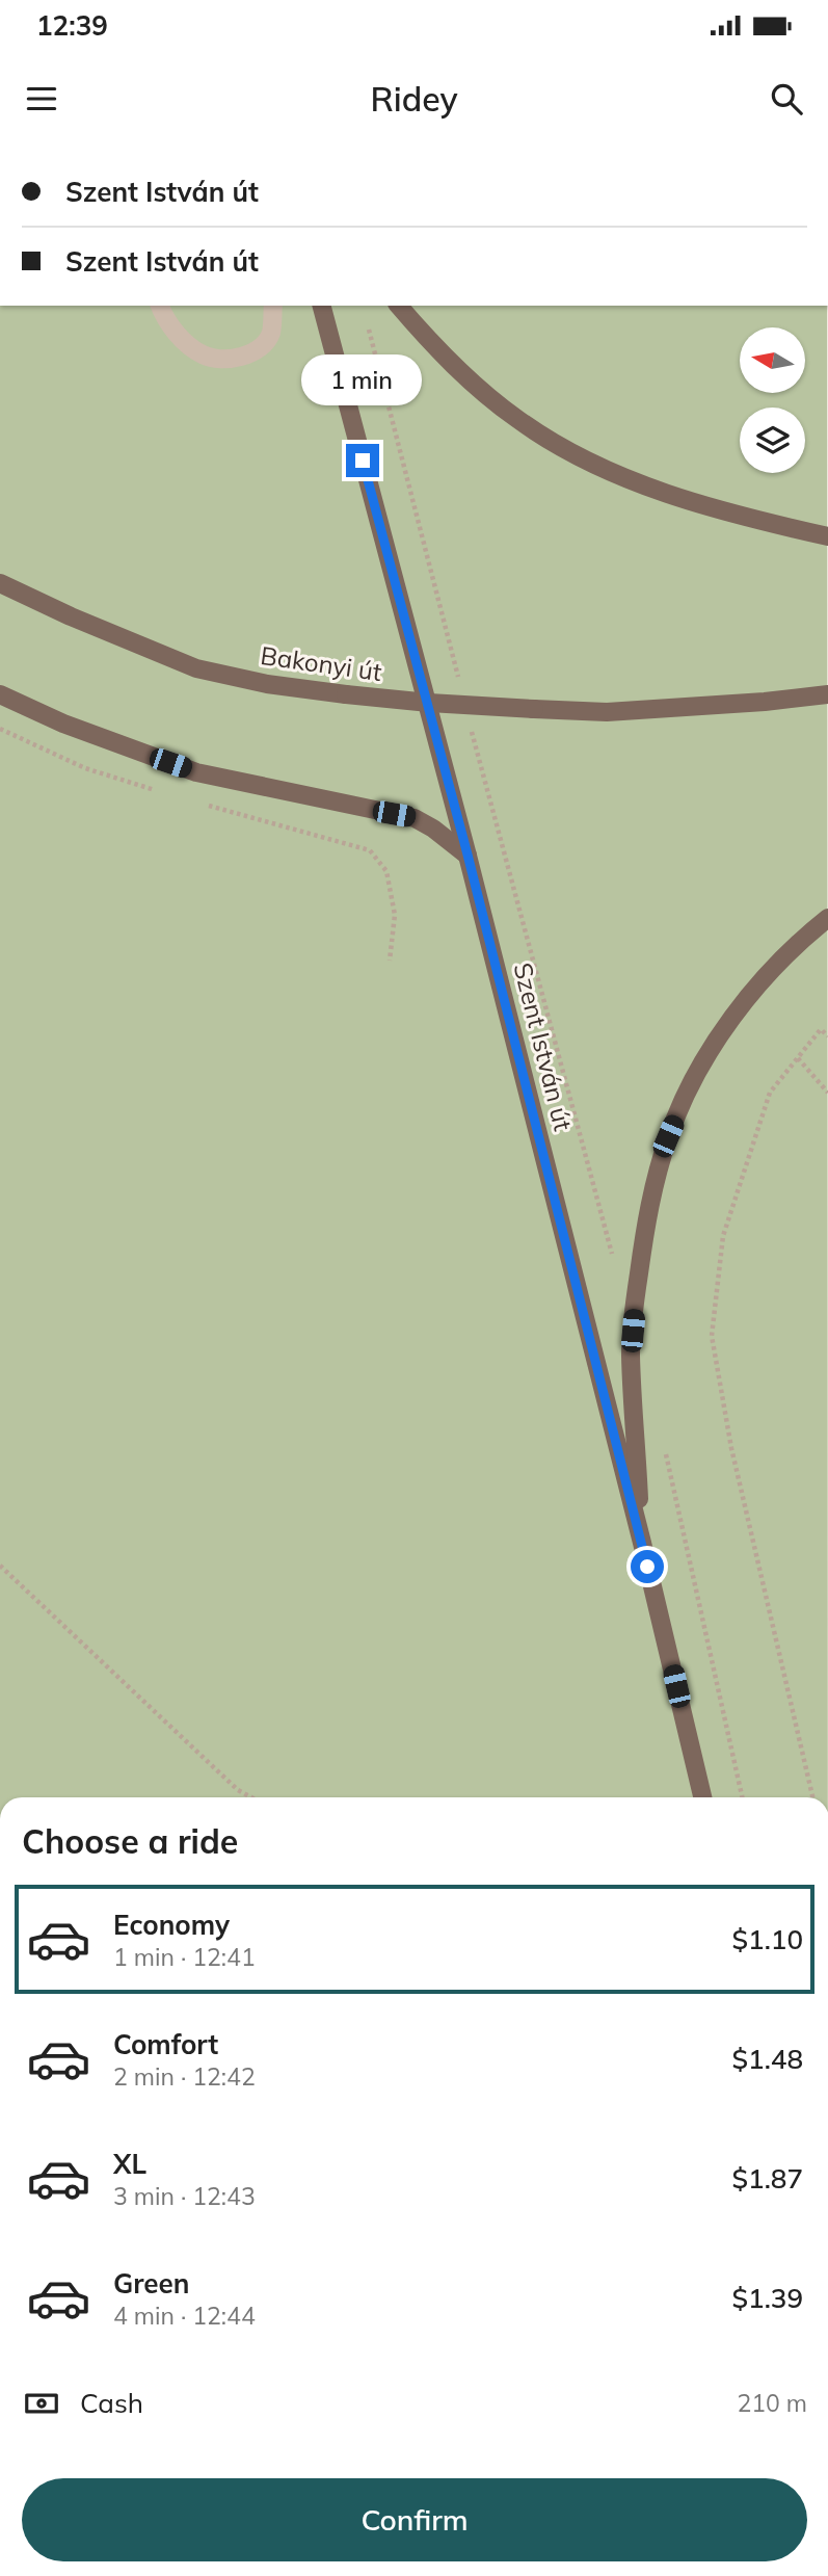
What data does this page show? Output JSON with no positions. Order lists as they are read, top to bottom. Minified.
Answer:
{"streets":{"main road":["Bakonyi út","Szent István út"]},"north":"left","page":{"status":"12:39","header":"Ridey","banner":["Szent István út","Szent István út"],"bubble":"1 min","heading":"Choose a ride","list":[{"name":"Economy","note":"1 min · 12:41","value":"$1.10"},{"name":"Comfort","note":"2 min · 12:42","value":"$1.48"},{"name":"XL","note":"3 min · 12:43","value":"$1.87"},{"name":"Green","note":"4 min · 12:44","value":"$1.39"}],"pay":["Cash","210 m"],"buttons":"Confirm"}}
